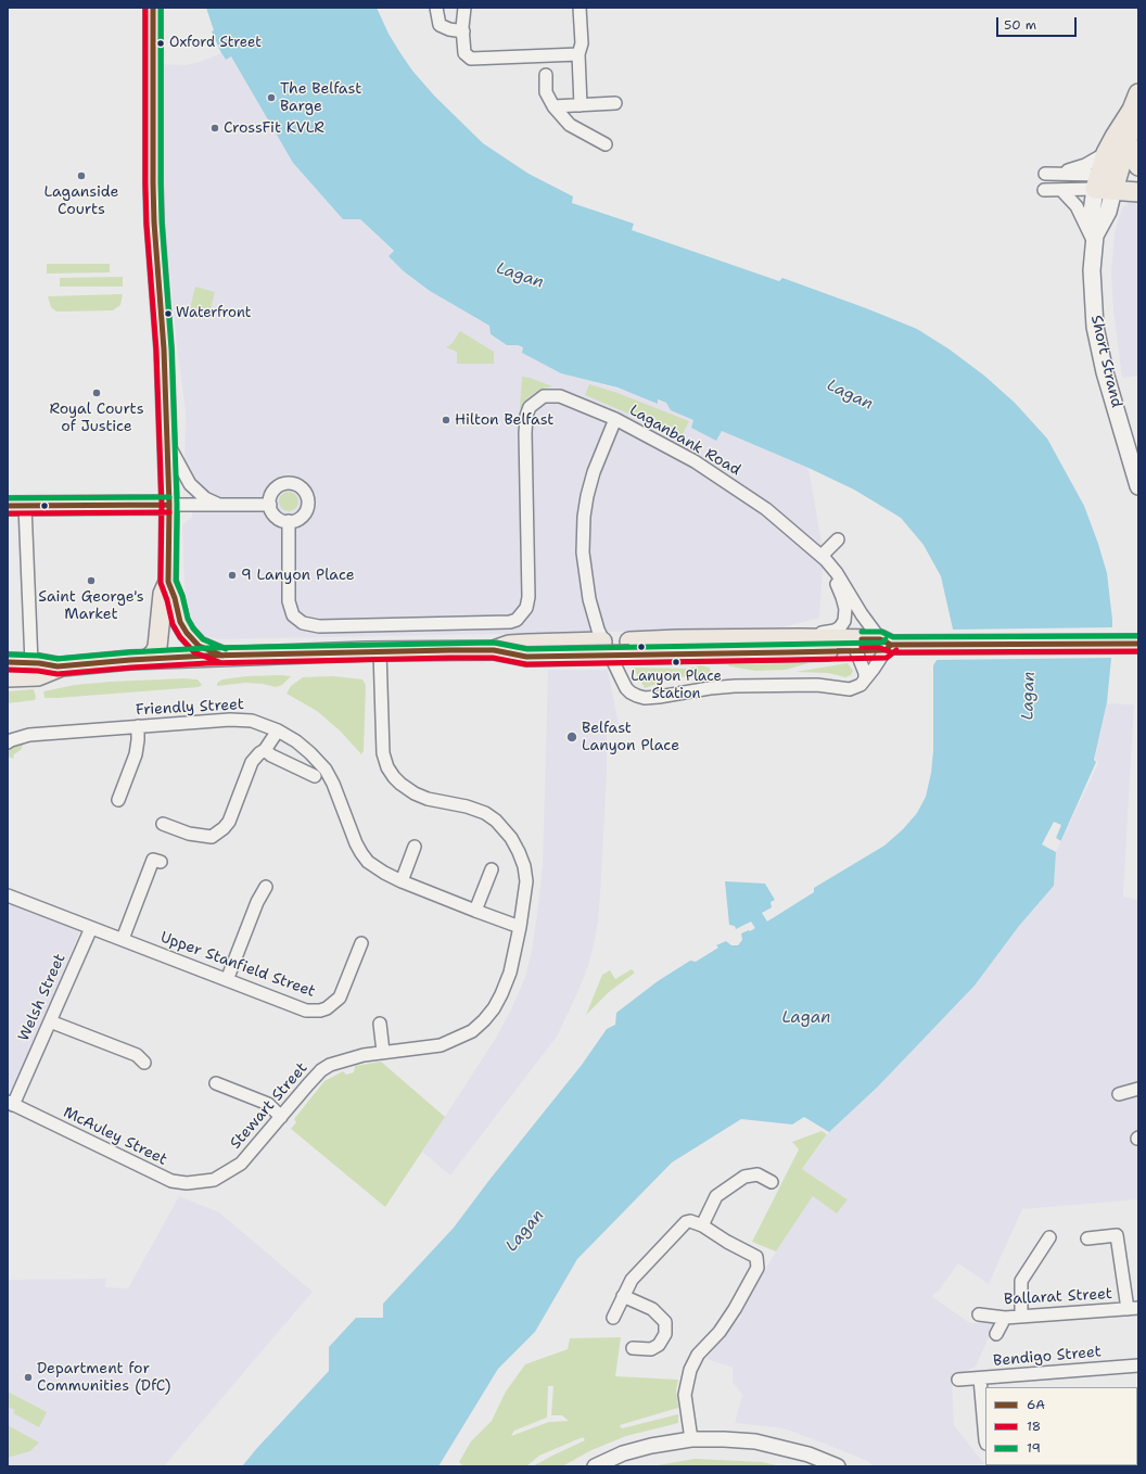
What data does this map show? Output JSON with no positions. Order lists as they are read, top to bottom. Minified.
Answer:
{"streets":{"main road":["Short Strand"],"street":["Laganbank Road","Friendly Street","Upper Stanfield Street","Welsh Street","Stewart Street","McAuley Street","Ballarat Street","Bendigo Street"]},"crossings":[["Friendly Street","Stewart Street"],["Upper Stanfield Street","Welsh Street"],["Welsh Street","McAuley Street"],["Stewart Street","McAuley Street"]],"water":["Lagan"],"places":["Oxford Street","The Belfast Barge","CrossFit KVLR","Laganside Courts","Waterfront","Royal Courts of Justice","Hilton Belfast","9 Lanyon Place","Saint George's Market","Lanyon Place Station","Belfast Lanyon Place","Department for Communities (DfC)"],"lines":["transit line 6A","transit line 18","transit line 19"],"legend":["6A","18","19"],"scale_bar":"50 m"}
